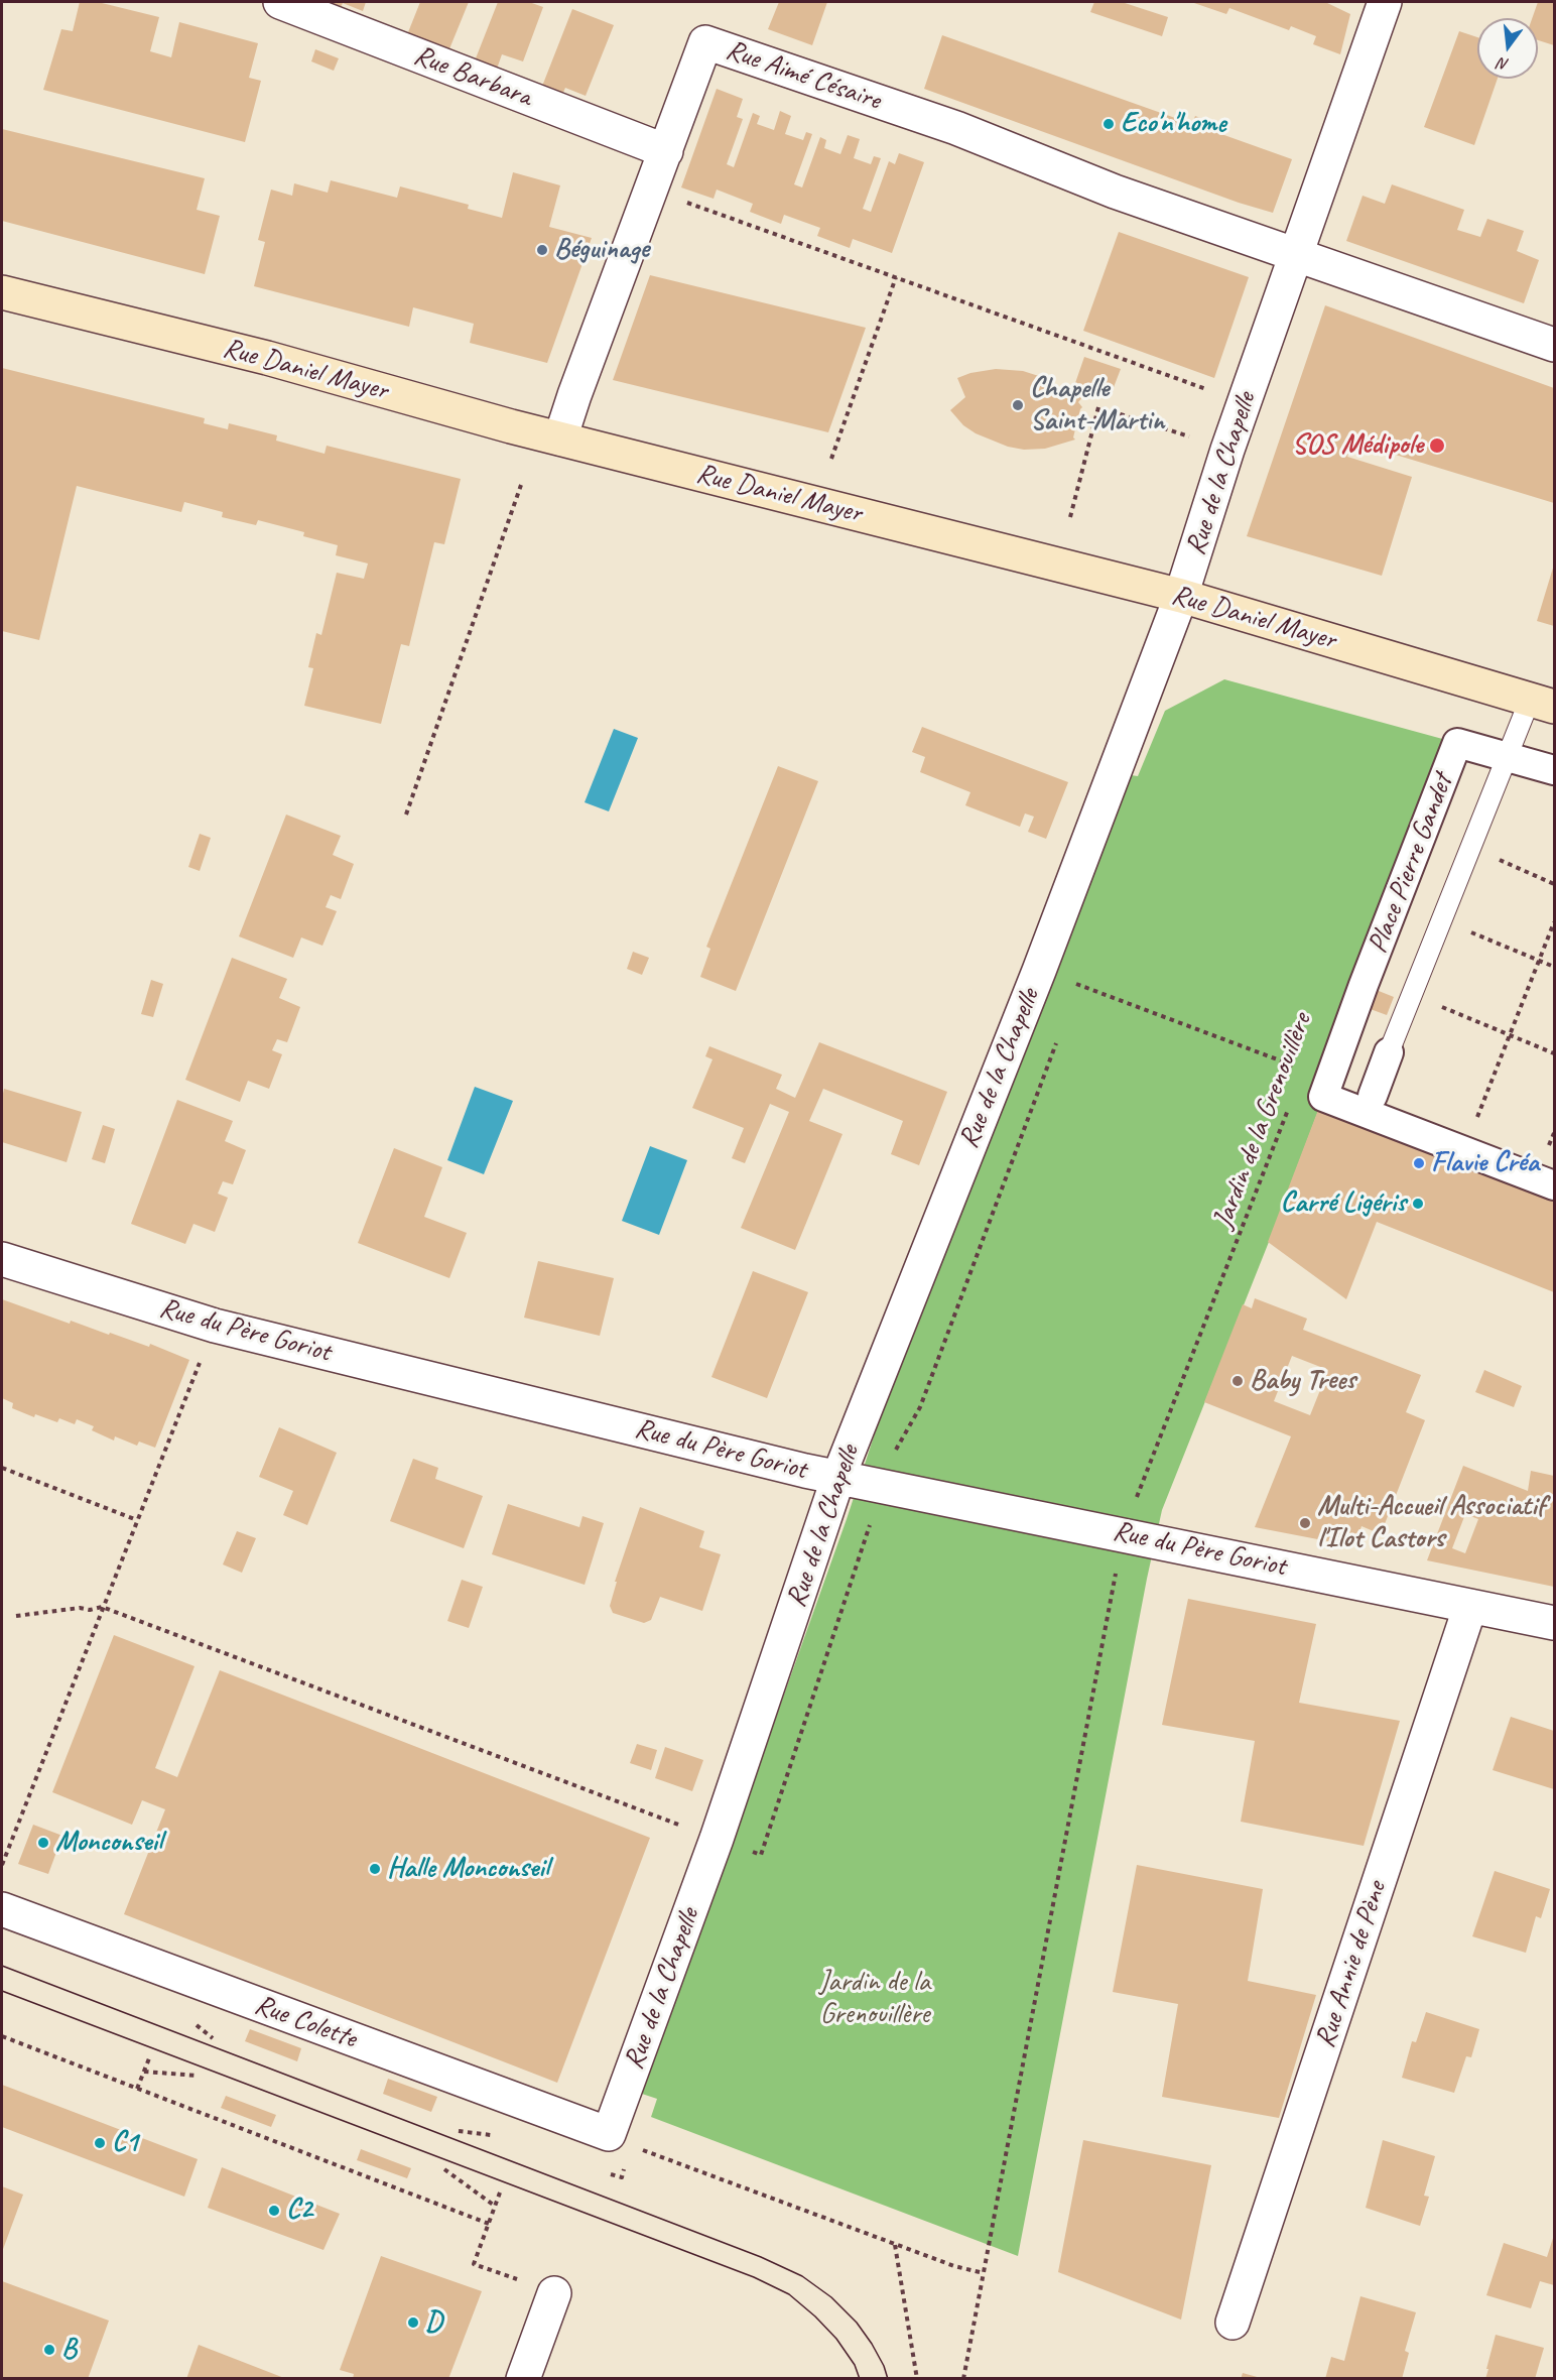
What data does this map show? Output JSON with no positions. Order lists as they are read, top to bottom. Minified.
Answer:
{"streets":{"main road":["Rue Daniel Mayer"],"street":["Rue Aimé Césaire","Rue Barbara","Rue de la Chapelle","Place Pierre Gandet","Rue du Père Goriot","Rue Annie de Pène","Rue Colette"],"path":["Jardin de la Grenouillère"]},"crossings":[["Rue Aimé Césaire","Rue Barbara"],["Rue Aimé Césaire","Rue Daniel Mayer"],["Rue Aimé Césaire","Rue de la Chapelle"],["Rue Daniel Mayer","Rue de la Chapelle"],["Rue de la Chapelle","Rue du Père Goriot"],["Rue de la Chapelle","Rue Colette"],["Jardin de la Grenouillère","Rue du Père Goriot"],["Rue du Père Goriot","Rue Annie de Pène"]],"parks":["Jardin de la Grenouillère"],"places":["Eco'n'home","Béguinage","Chapelle Saint-Martin","SOS Médipole","Flavie Créa","Carré Ligéris","Baby Trees","Multi-Accueil Associatif l'Ilot Castors","Monconseil","Halle Monconseil","C1","C2","D","B"],"north":"bottom"}
